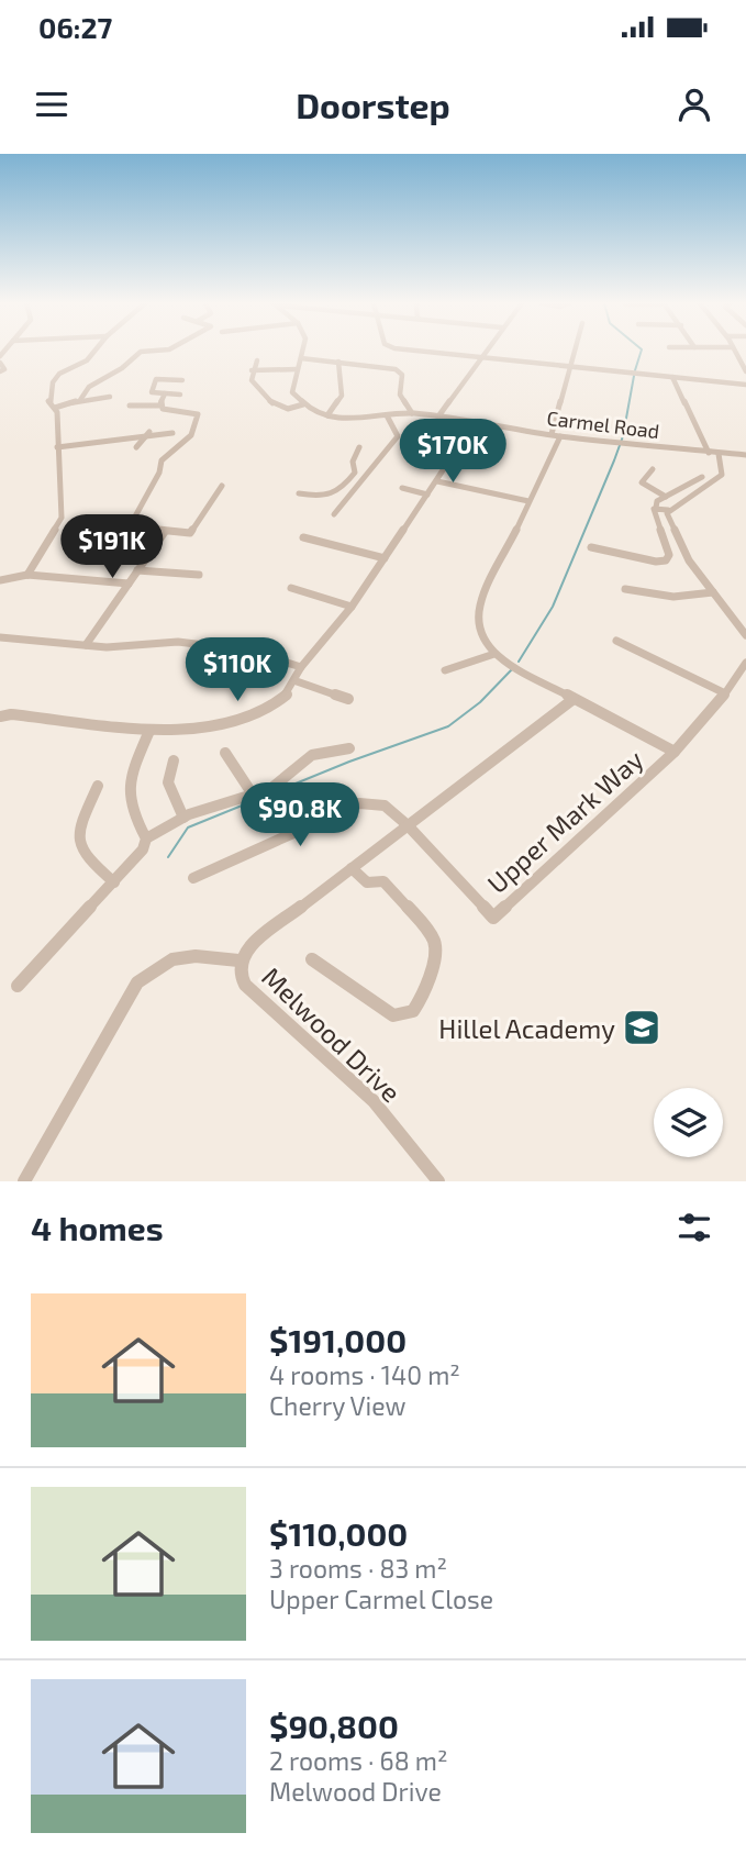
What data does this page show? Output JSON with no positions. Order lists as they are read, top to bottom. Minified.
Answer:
{"streets":{"street":["Carmel Road","Upper Mark Way","Melwood Drive"]},"crossings":[["Upper Mark Way","Melwood Drive"]],"places":{"school or university":["Hillel Academy"]},"page":{"status":"06:27","header":"Doorstep","price":["$170K","$191K","$110K","$90.8K"],"heading":"4 homes","list":[{"name":"$191,000","note":"4 rooms · 140 m² · Cherry View"},{"name":"$110,000","note":"3 rooms · 83 m² · Upper Carmel Close"},{"name":"$90,800","note":"2 rooms · 68 m² · Melwood Drive"}]}}
